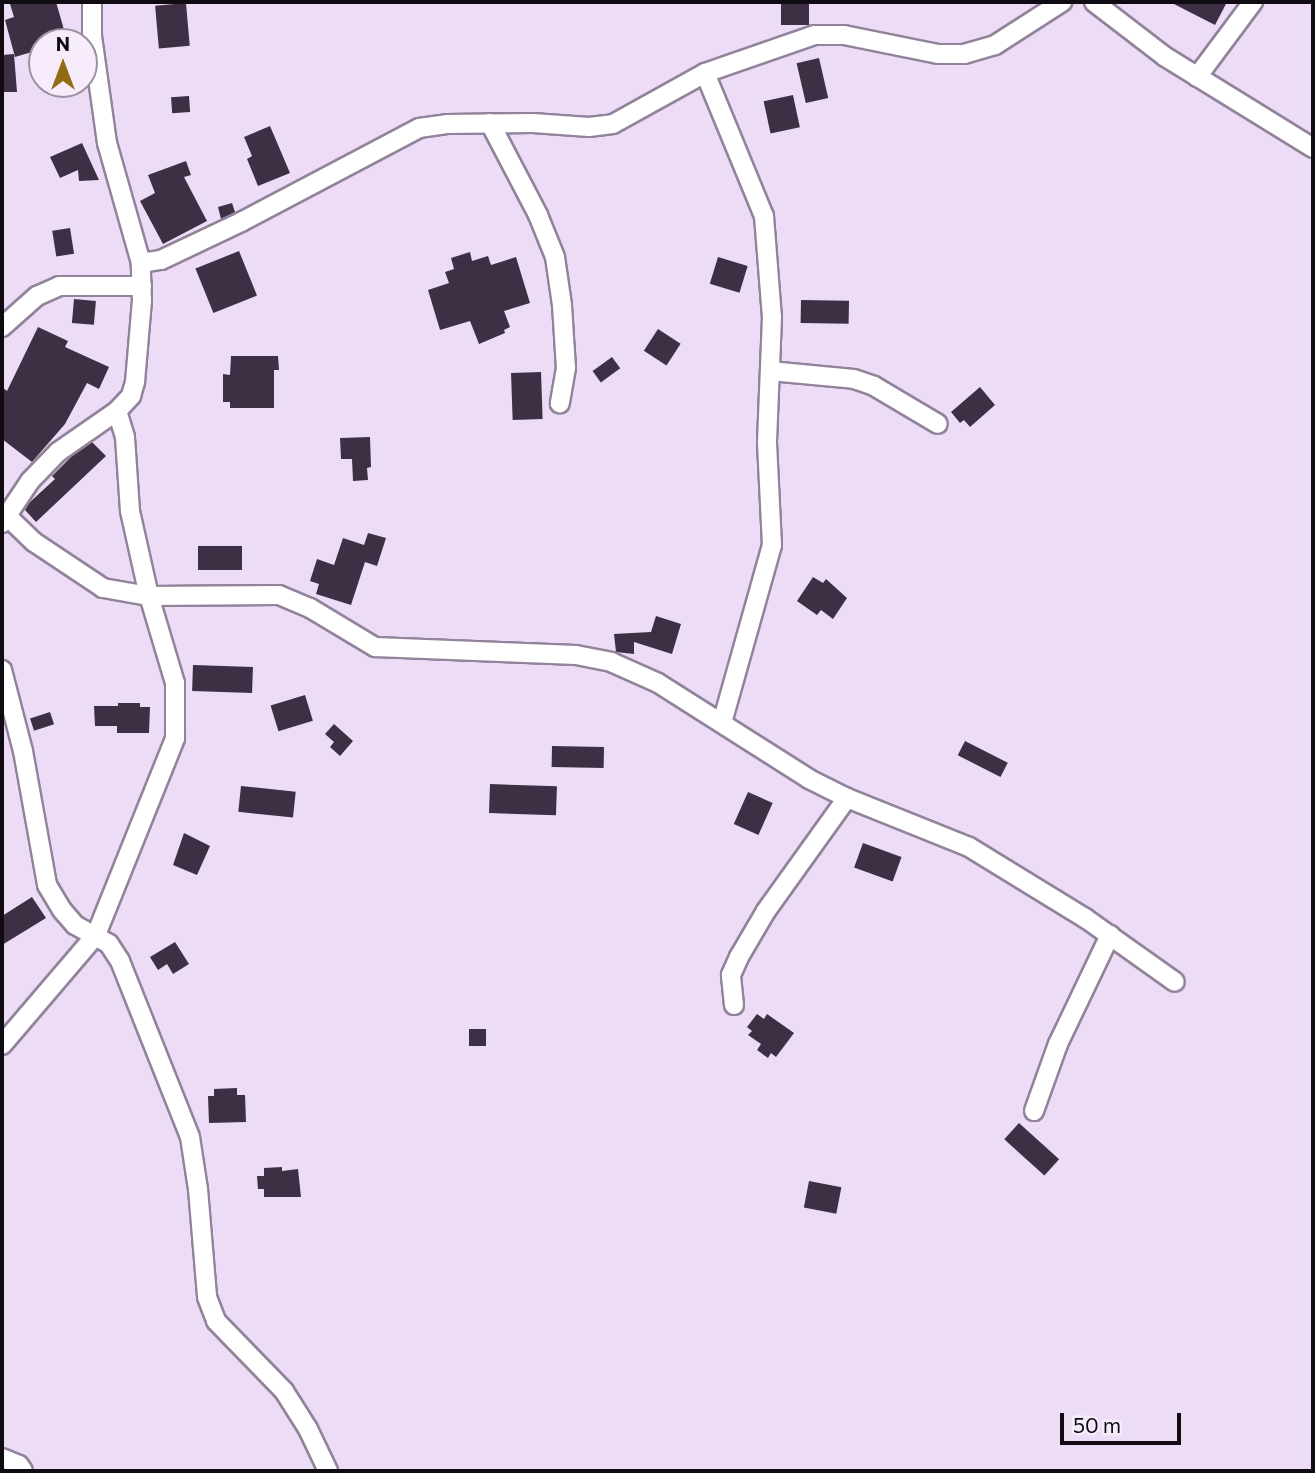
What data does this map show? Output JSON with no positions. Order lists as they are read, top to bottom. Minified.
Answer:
{"scale_bar":"50 m","north":"top"}
